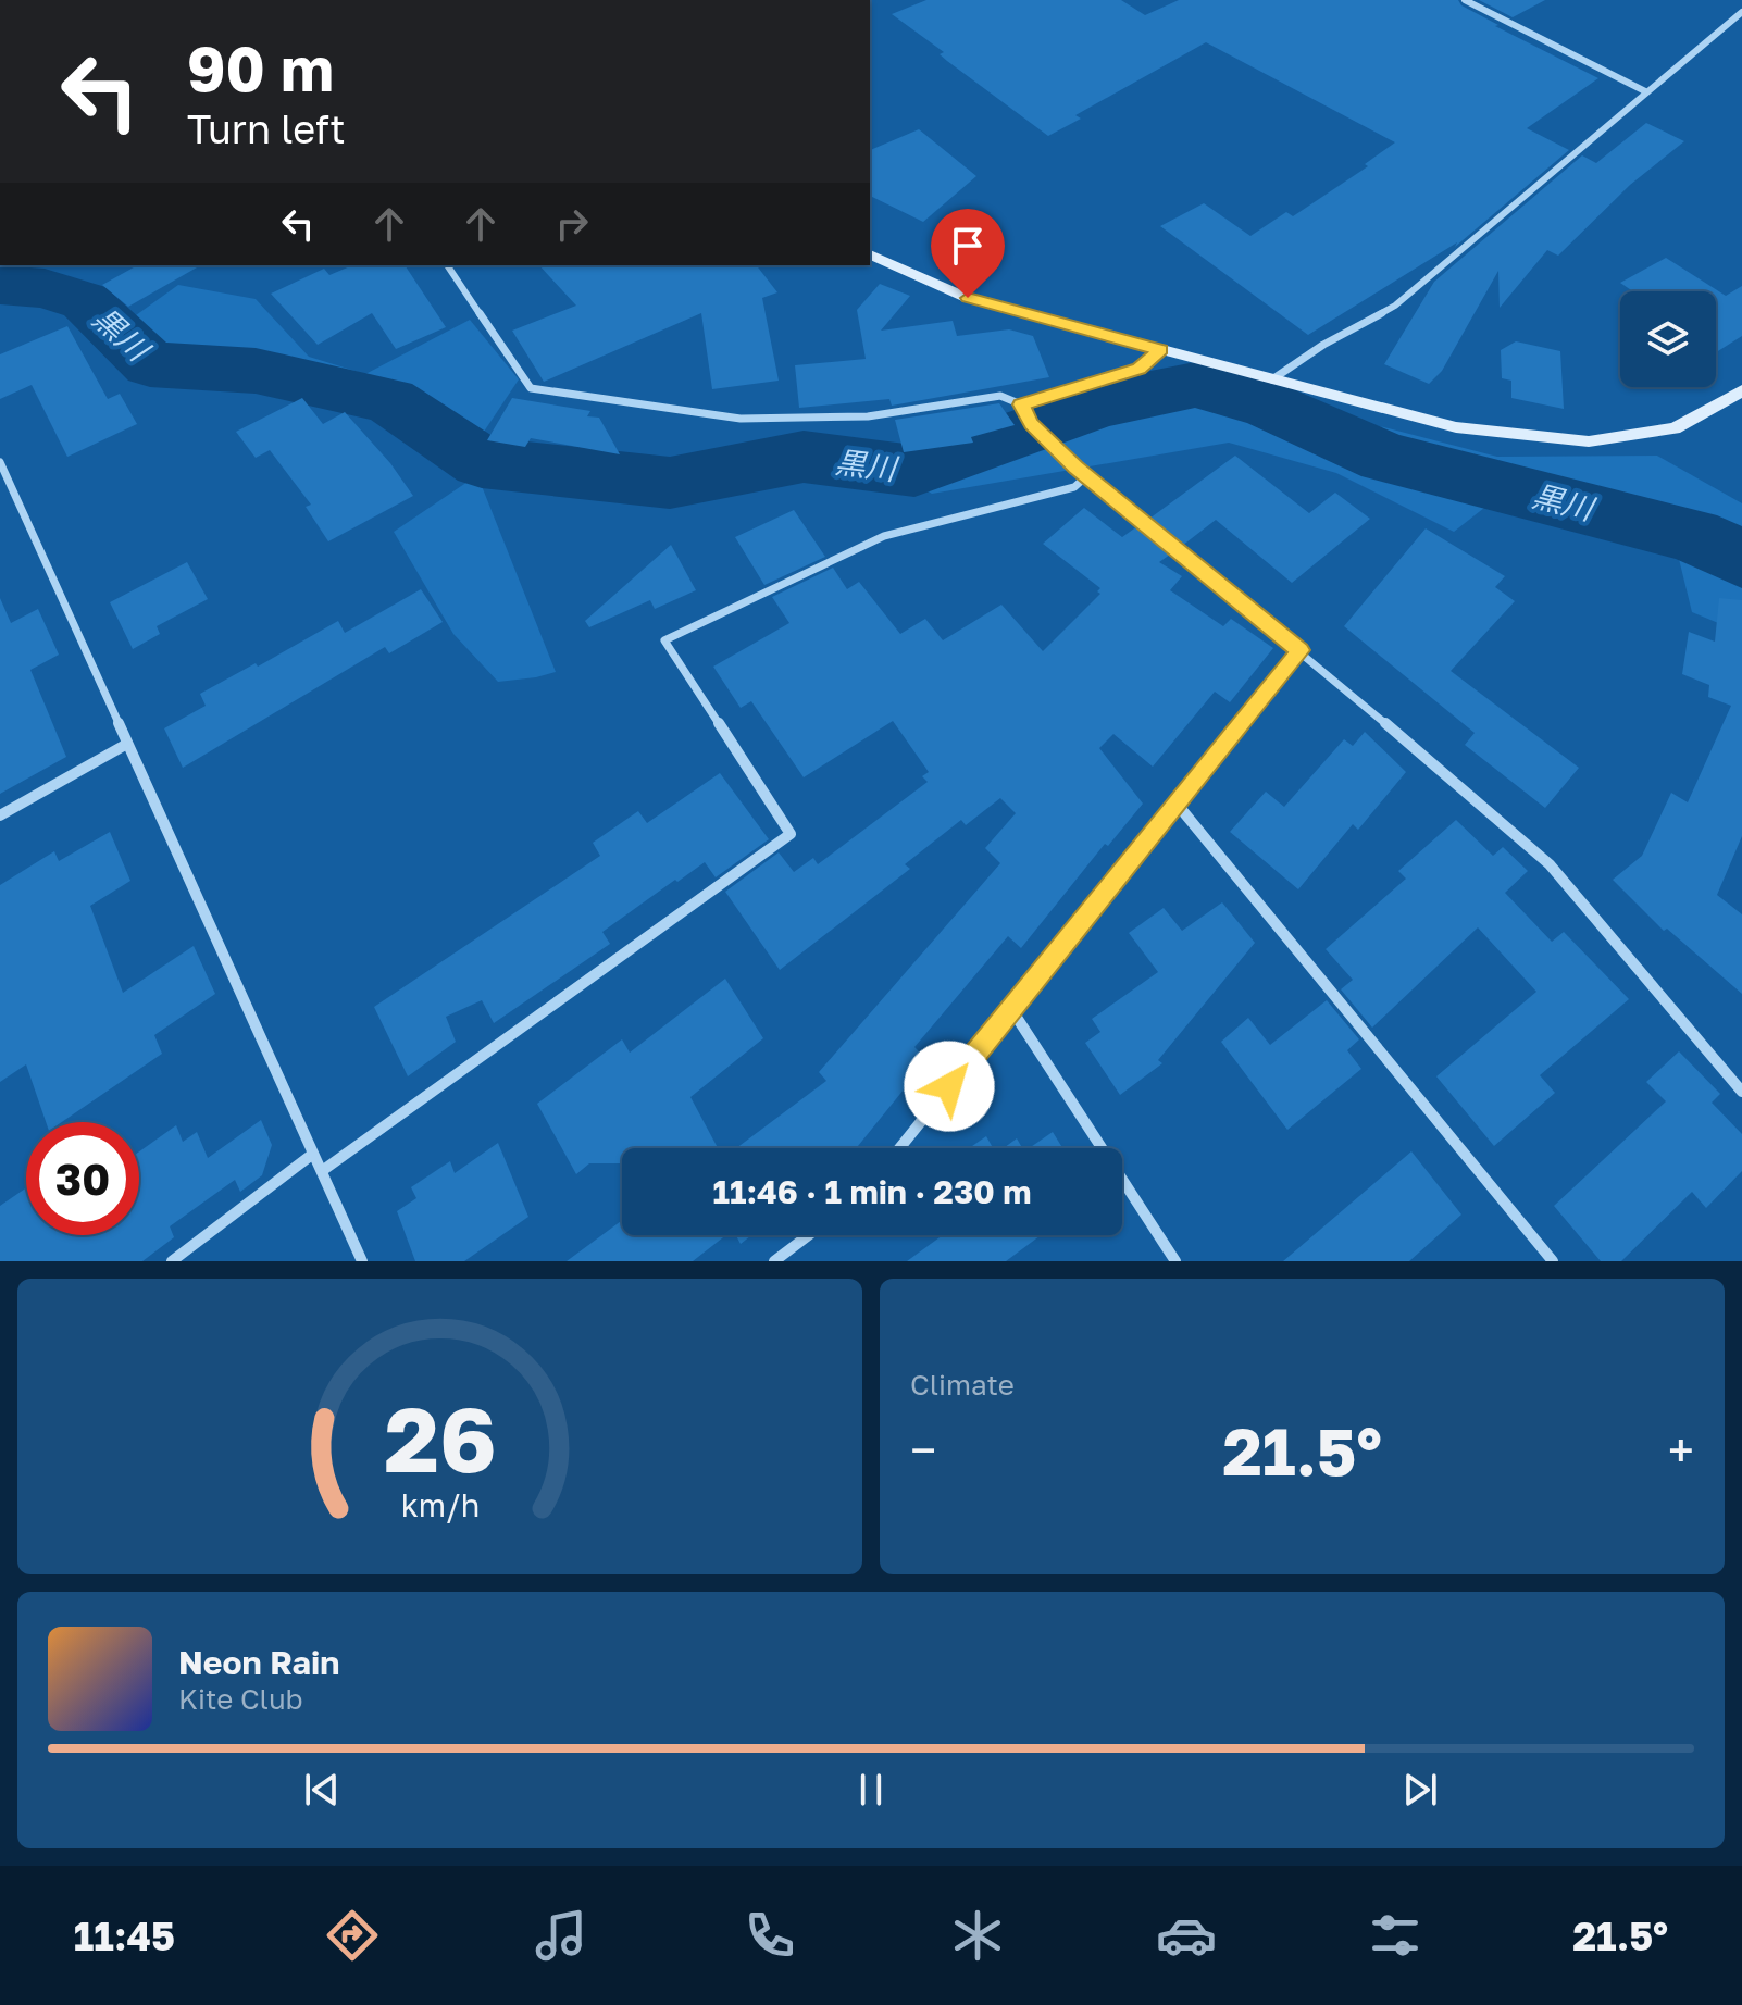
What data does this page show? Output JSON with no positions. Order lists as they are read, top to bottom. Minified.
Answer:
{"water":["黒川"],"page":{"turn":["90 m","Turn left"],"limit":"30","trip":"11:46 · 1 min · 230 m","tile":"Climate","heat":["−","21.5°","+"],"song":["Neon Rain","Kite Club"],"tabs":["11:45","21.5°"],"gauge":["26","km/h"]}}
